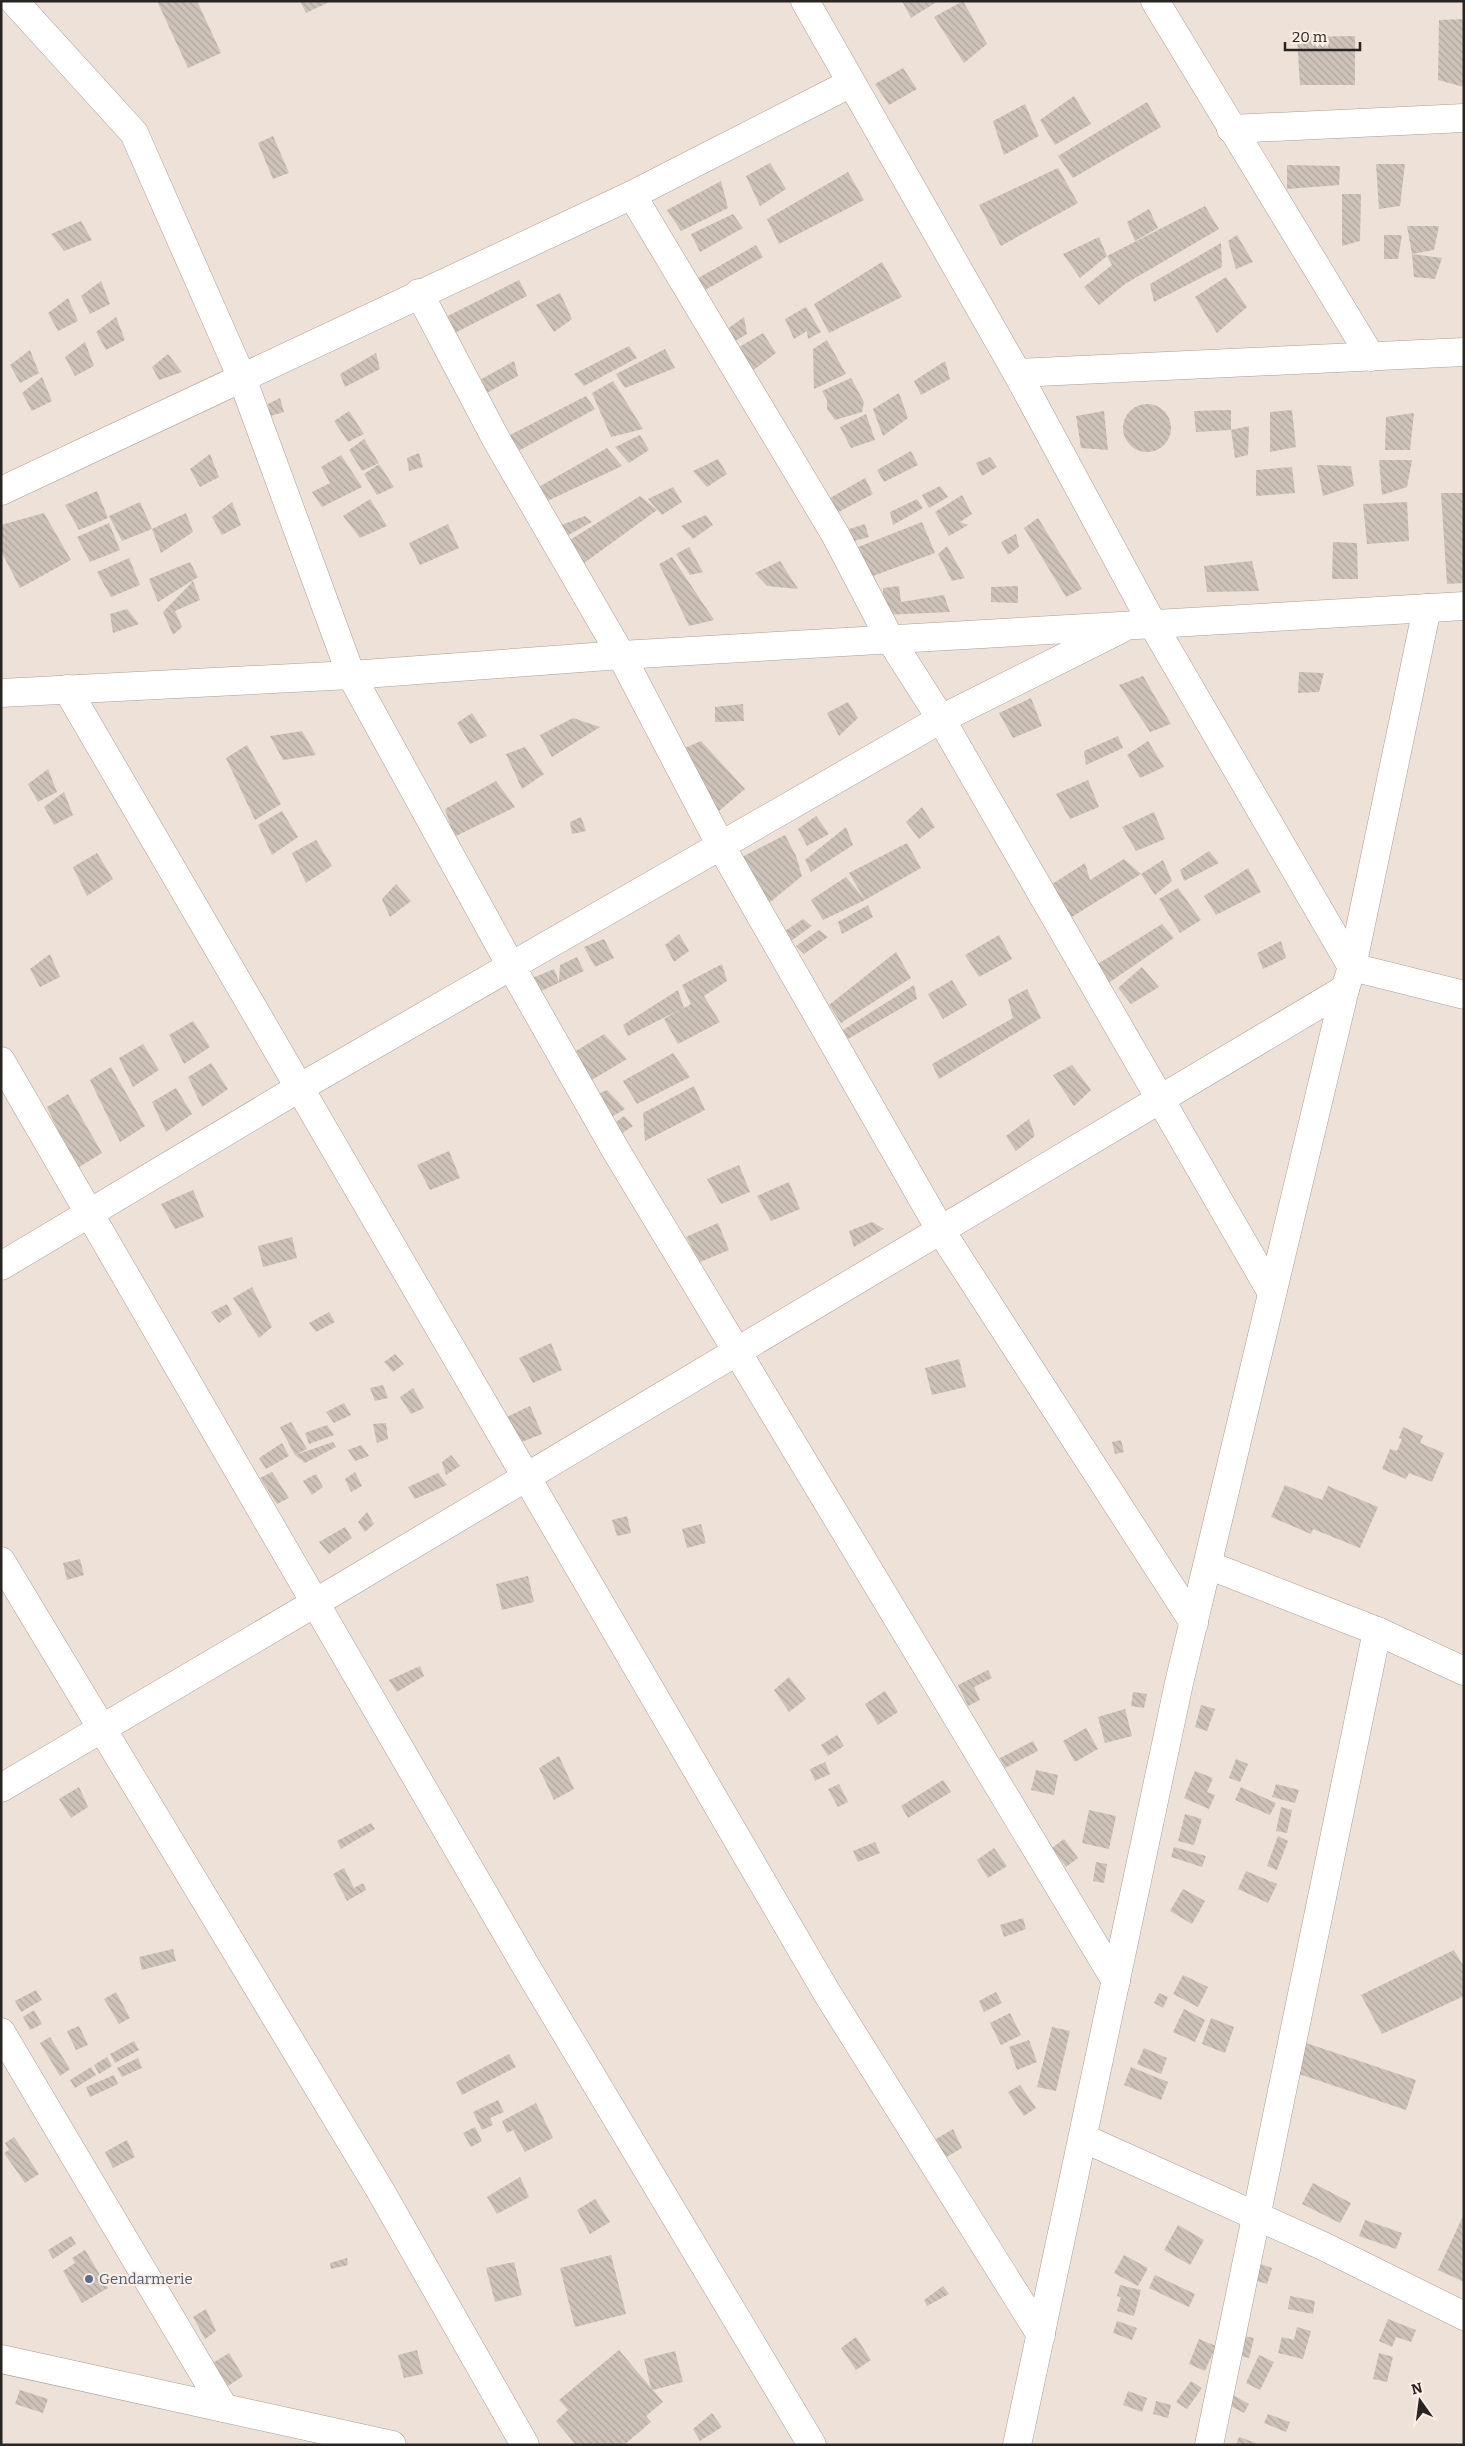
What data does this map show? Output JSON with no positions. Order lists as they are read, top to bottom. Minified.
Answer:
{"places":["Gendarmerie"],"scale_bar":"20 m","north":"top"}
